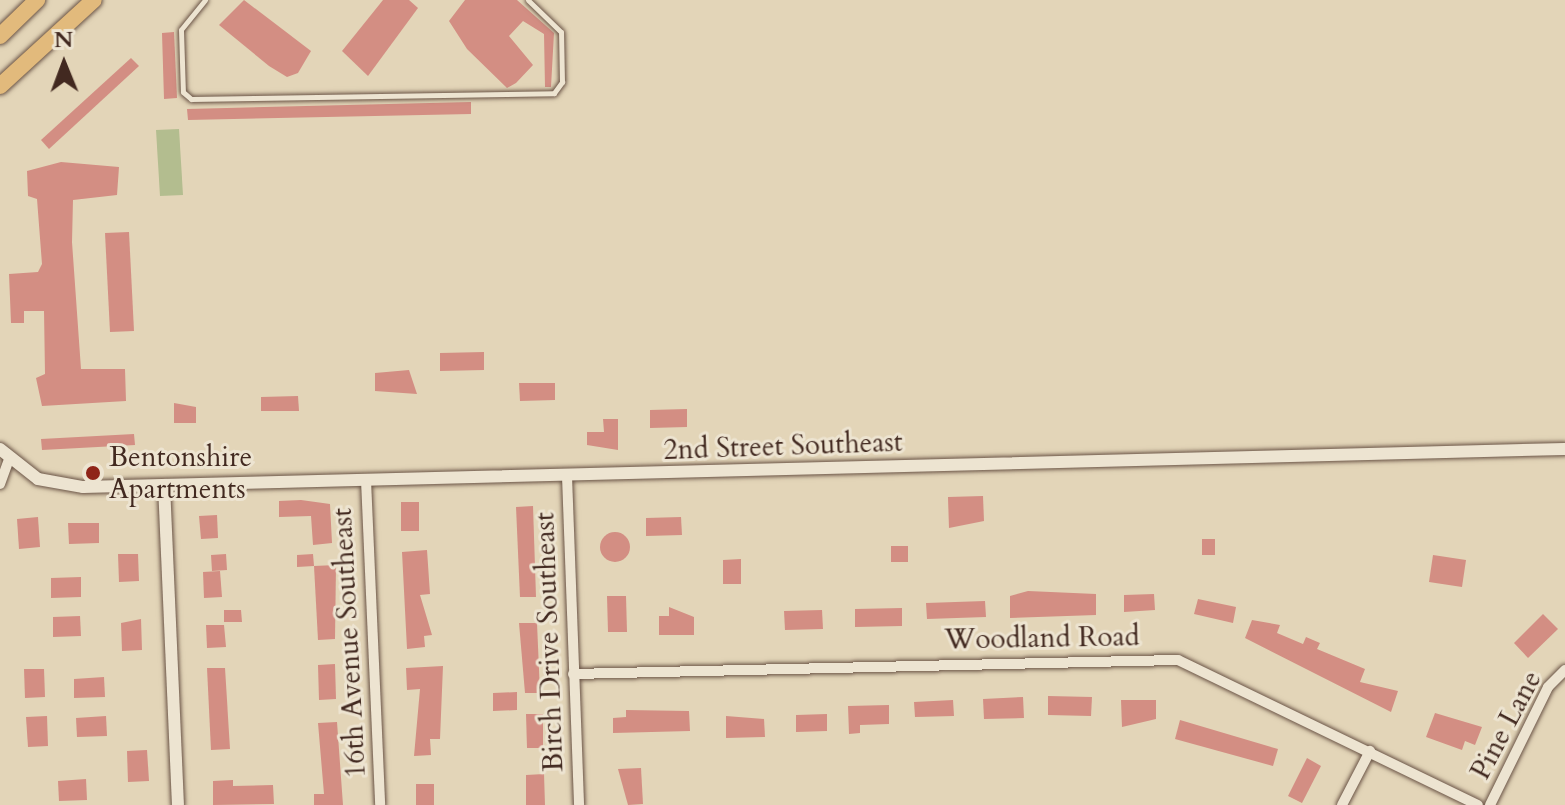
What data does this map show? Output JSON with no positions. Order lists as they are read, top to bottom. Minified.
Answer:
{"streets":{"street":["2nd Street Southeast","Woodland Road","Birch Drive Southeast","16th Avenue Southeast","Pine Lane"]},"crossings":[["2nd Street Southeast","Birch Drive Southeast"],["2nd Street Southeast","16th Avenue Southeast"],["Woodland Road","Birch Drive Southeast"]],"places":["Bentonshire Apartments"],"north":"top"}
